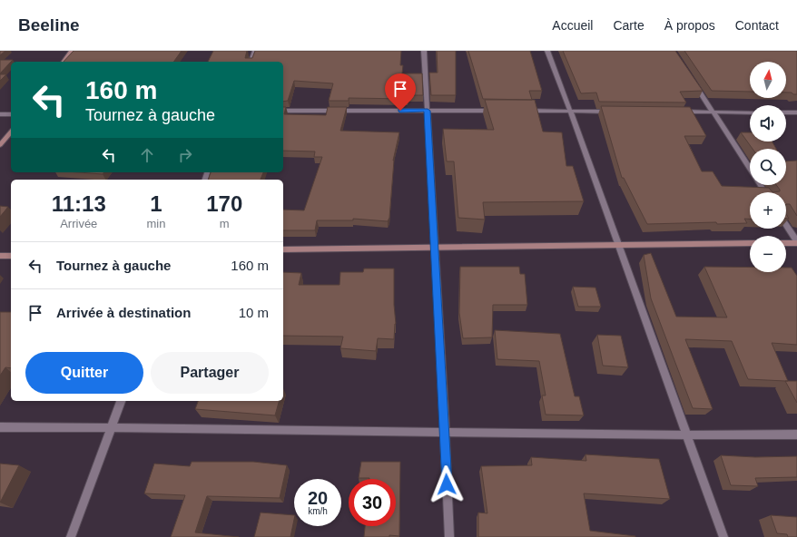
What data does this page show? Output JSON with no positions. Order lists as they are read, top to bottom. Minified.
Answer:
{"north":"top","page":{"header":"Beeline","nav":["Accueil","Carte","À propos","Contact"],"map_buttons":["+","−"],"turn":["160 m","Tournez à gauche"],"eta":["11:13","Arrivée","1","min","170","m"],"list":[{"name":"Tournez à gauche","value":"160 m"},{"name":"Arrivée à destination","value":"10 m"}],"buttons":["Quitter","Partager"],"speed":"20 km/h","limit":"30"}}
